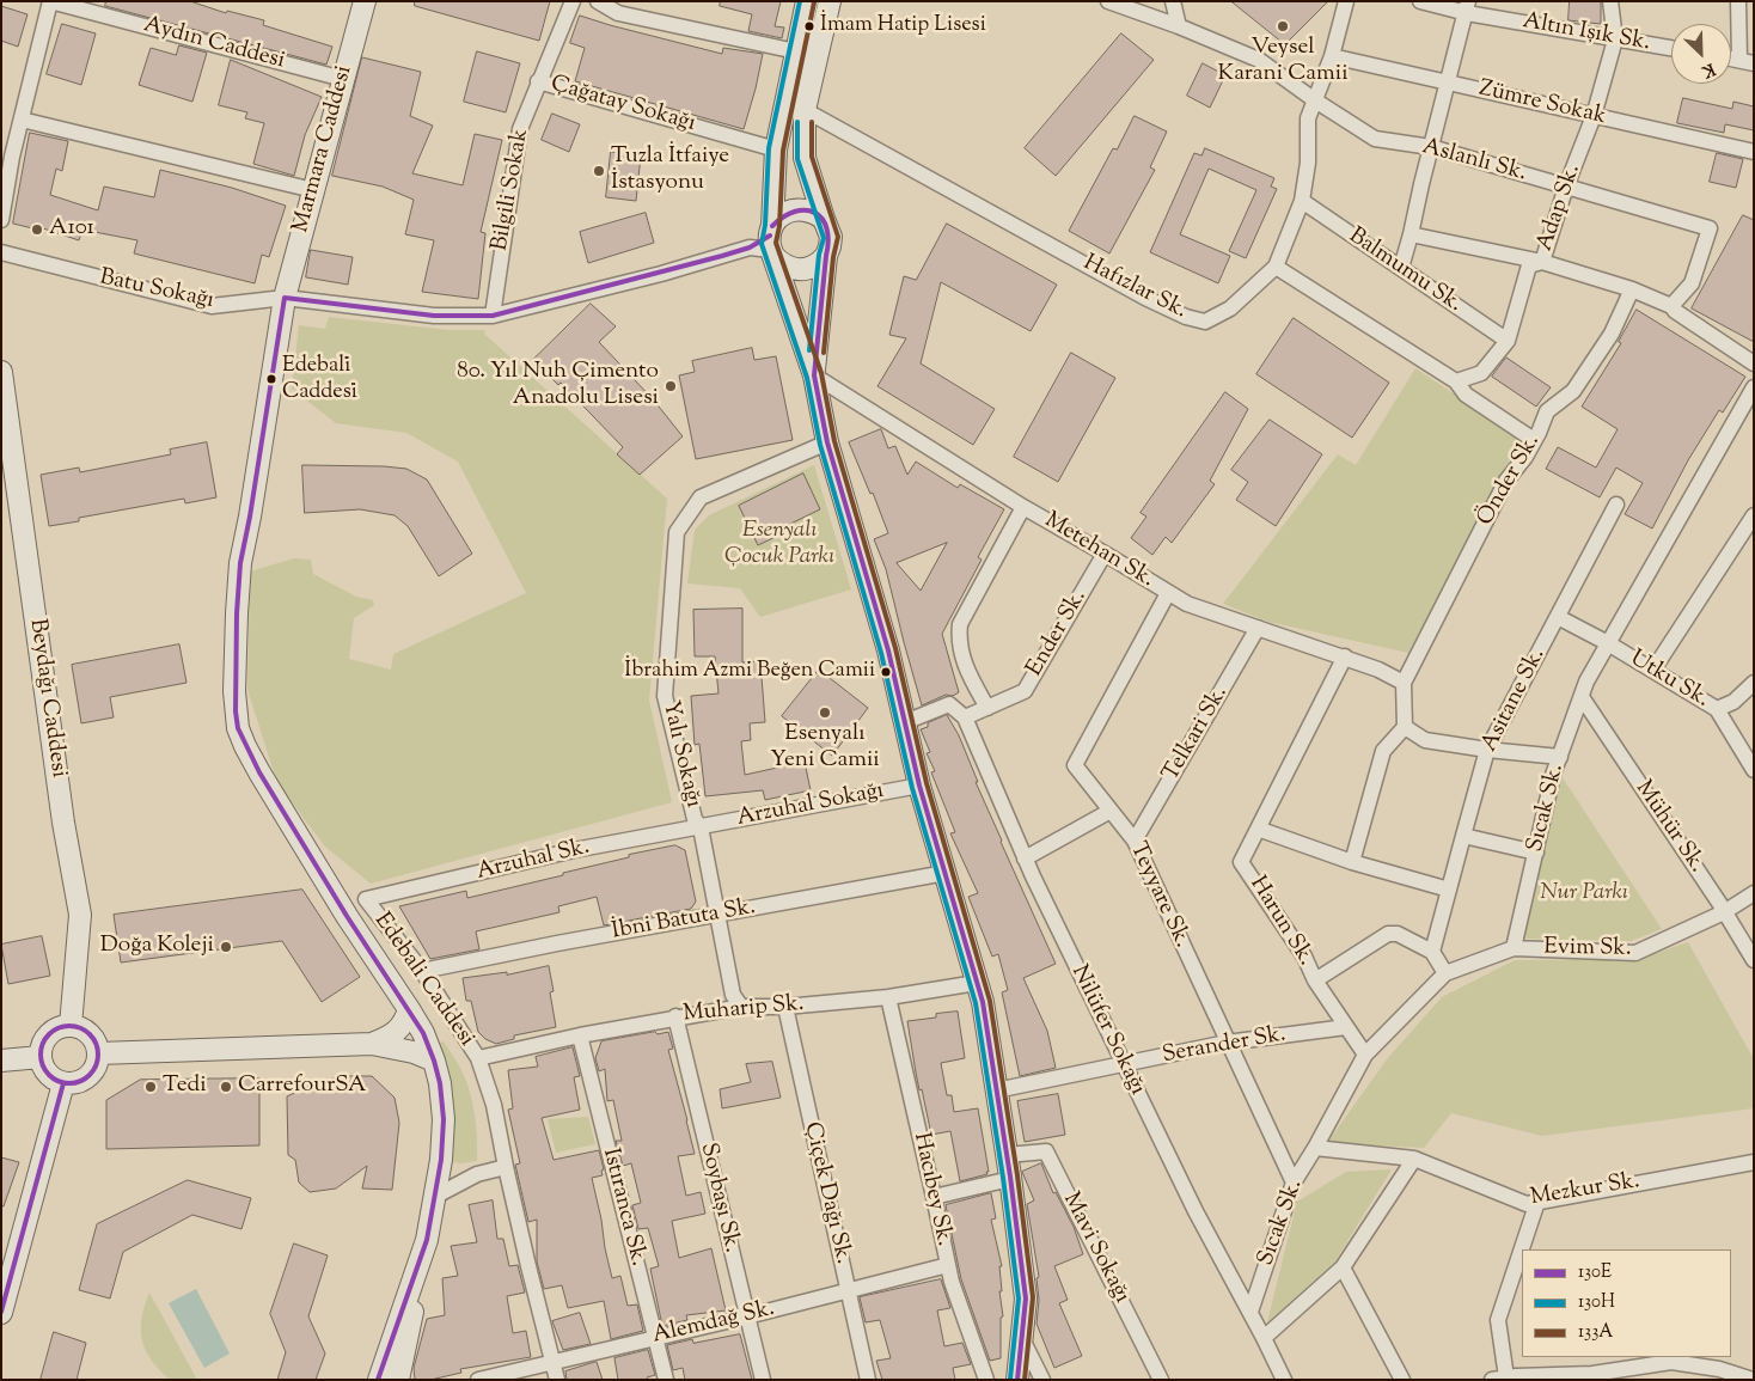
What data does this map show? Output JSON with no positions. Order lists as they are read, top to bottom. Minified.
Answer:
{"streets":{"street":["Altın Işık Sk.","Aydın Caddesi","Zümre Sokak","Çağatay Sokağı","Marmara Caddesi","Aslanlı Sk.","Bilgili Sokak","Adap Sk.","Balmumu Sk.","Hafızlar Sk.","Batu Sokağı","Önder Sk.","Metehan Sk.","Ender Sk.","Utku Sk.","Beydağı Caddesi","Asitane Sk.","Telkari Sk.","Yalı Sokağı","Arzuhal Sokağı","Sıcak Sk.","Mühür Sk.","Arzuhal Sk.","Teyyare Sk.","İbni Batuta Sk.","Harun Sk.","Evim Sk.","Edebali Caddesi","Muharip Sk.","Nilüfer Sokağı","Serander Sk.","Hacıbey Sk.","Mezkur Sk.","Çiçek Dağı Sk.","Soybaşı Sk.","Istıranca Sk.","Mavi Sokağı","Alemdağ Sk."]},"crossings":[["Altın Işık Sk.","Adap Sk."],["Aydın Caddesi","Marmara Caddesi"],["Zümre Sokak","Adap Sk."],["Zümre Sokak","Hafızlar Sk."],["Çağatay Sokağı","Bilgili Sokak"],["Marmara Caddesi","Batu Sokağı"],["Marmara Caddesi","Edebali Caddesi"],["Aslanlı Sk.","Adap Sk."],["Aslanlı Sk.","Hafızlar Sk."],["Bilgili Sokak","Batu Sokağı"],["Adap Sk.","Balmumu Sk."],["Balmumu Sk.","Hafızlar Sk."],["Batu Sokağı","Edebali Caddesi"],["Önder Sk.","Metehan Sk."],["Metehan Sk.","Ender Sk."],["Metehan Sk.","Telkari Sk."],["Metehan Sk.","Teyyare Sk."],["Metehan Sk.","Harun Sk."],["Ender Sk.","Nilüfer Sokağı"],["Utku Sk.","Asitane Sk."],["Utku Sk.","Sıcak Sk."],["Telkari Sk.","Teyyare Sk."],["Yalı Sokağı","Arzuhal Sokağı"],["Yalı Sokağı","Arzuhal Sk."],["Yalı Sokağı","İbni Batuta Sk."],["Yalı Sokağı","Muharip Sk."],["Arzuhal Sokağı","Arzuhal Sk."],["Sıcak Sk.","Mühür Sk."],["Sıcak Sk.","Teyyare Sk."],["Sıcak Sk.","Harun Sk."],["Sıcak Sk.","Evim Sk."],["Sıcak Sk.","Nilüfer Sokağı"],["Sıcak Sk.","Mezkur Sk."],["Mühür Sk.","Evim Sk."],["Arzuhal Sk.","Edebali Caddesi"],["Teyyare Sk.","Serander Sk."],["İbni Batuta Sk.","Edebali Caddesi"],["Harun Sk.","Serander Sk."],["Edebali Caddesi","Muharip Sk."],["Edebali Caddesi","Alemdağ Sk."],["Muharip Sk.","Hacıbey Sk."],["Muharip Sk.","Çiçek Dağı Sk."],["Muharip Sk.","Soybaşı Sk."],["Muharip Sk.","Istıranca Sk."],["Nilüfer Sokağı","Serander Sk."],["Hacıbey Sk.","Alemdağ Sk."],["Çiçek Dağı Sk.","Alemdağ Sk."],["Soybaşı Sk.","Alemdağ Sk."],["Istıranca Sk.","Alemdağ Sk."]],"parks":["Esenyalı Çocuk Parkı","Nur Parkı"],"places":["İmam Hatip Lisesi","Veysel Karani Camii","Tuzla İtfaiye İstasyonu","A101","Edebali̇ Caddesi̇","80. Yıl Nuh Çimento Anadolu Lisesi","İbrahim Azmi Beğen Camii","Esenyalı Yeni Camii","Doğa Koleji","Tedi","CarrefourSA"],"lines":["transit line 130H","transit line 133A","transit line 130E"],"legend":["130E","130H","133A"],"north":"bottom right"}
